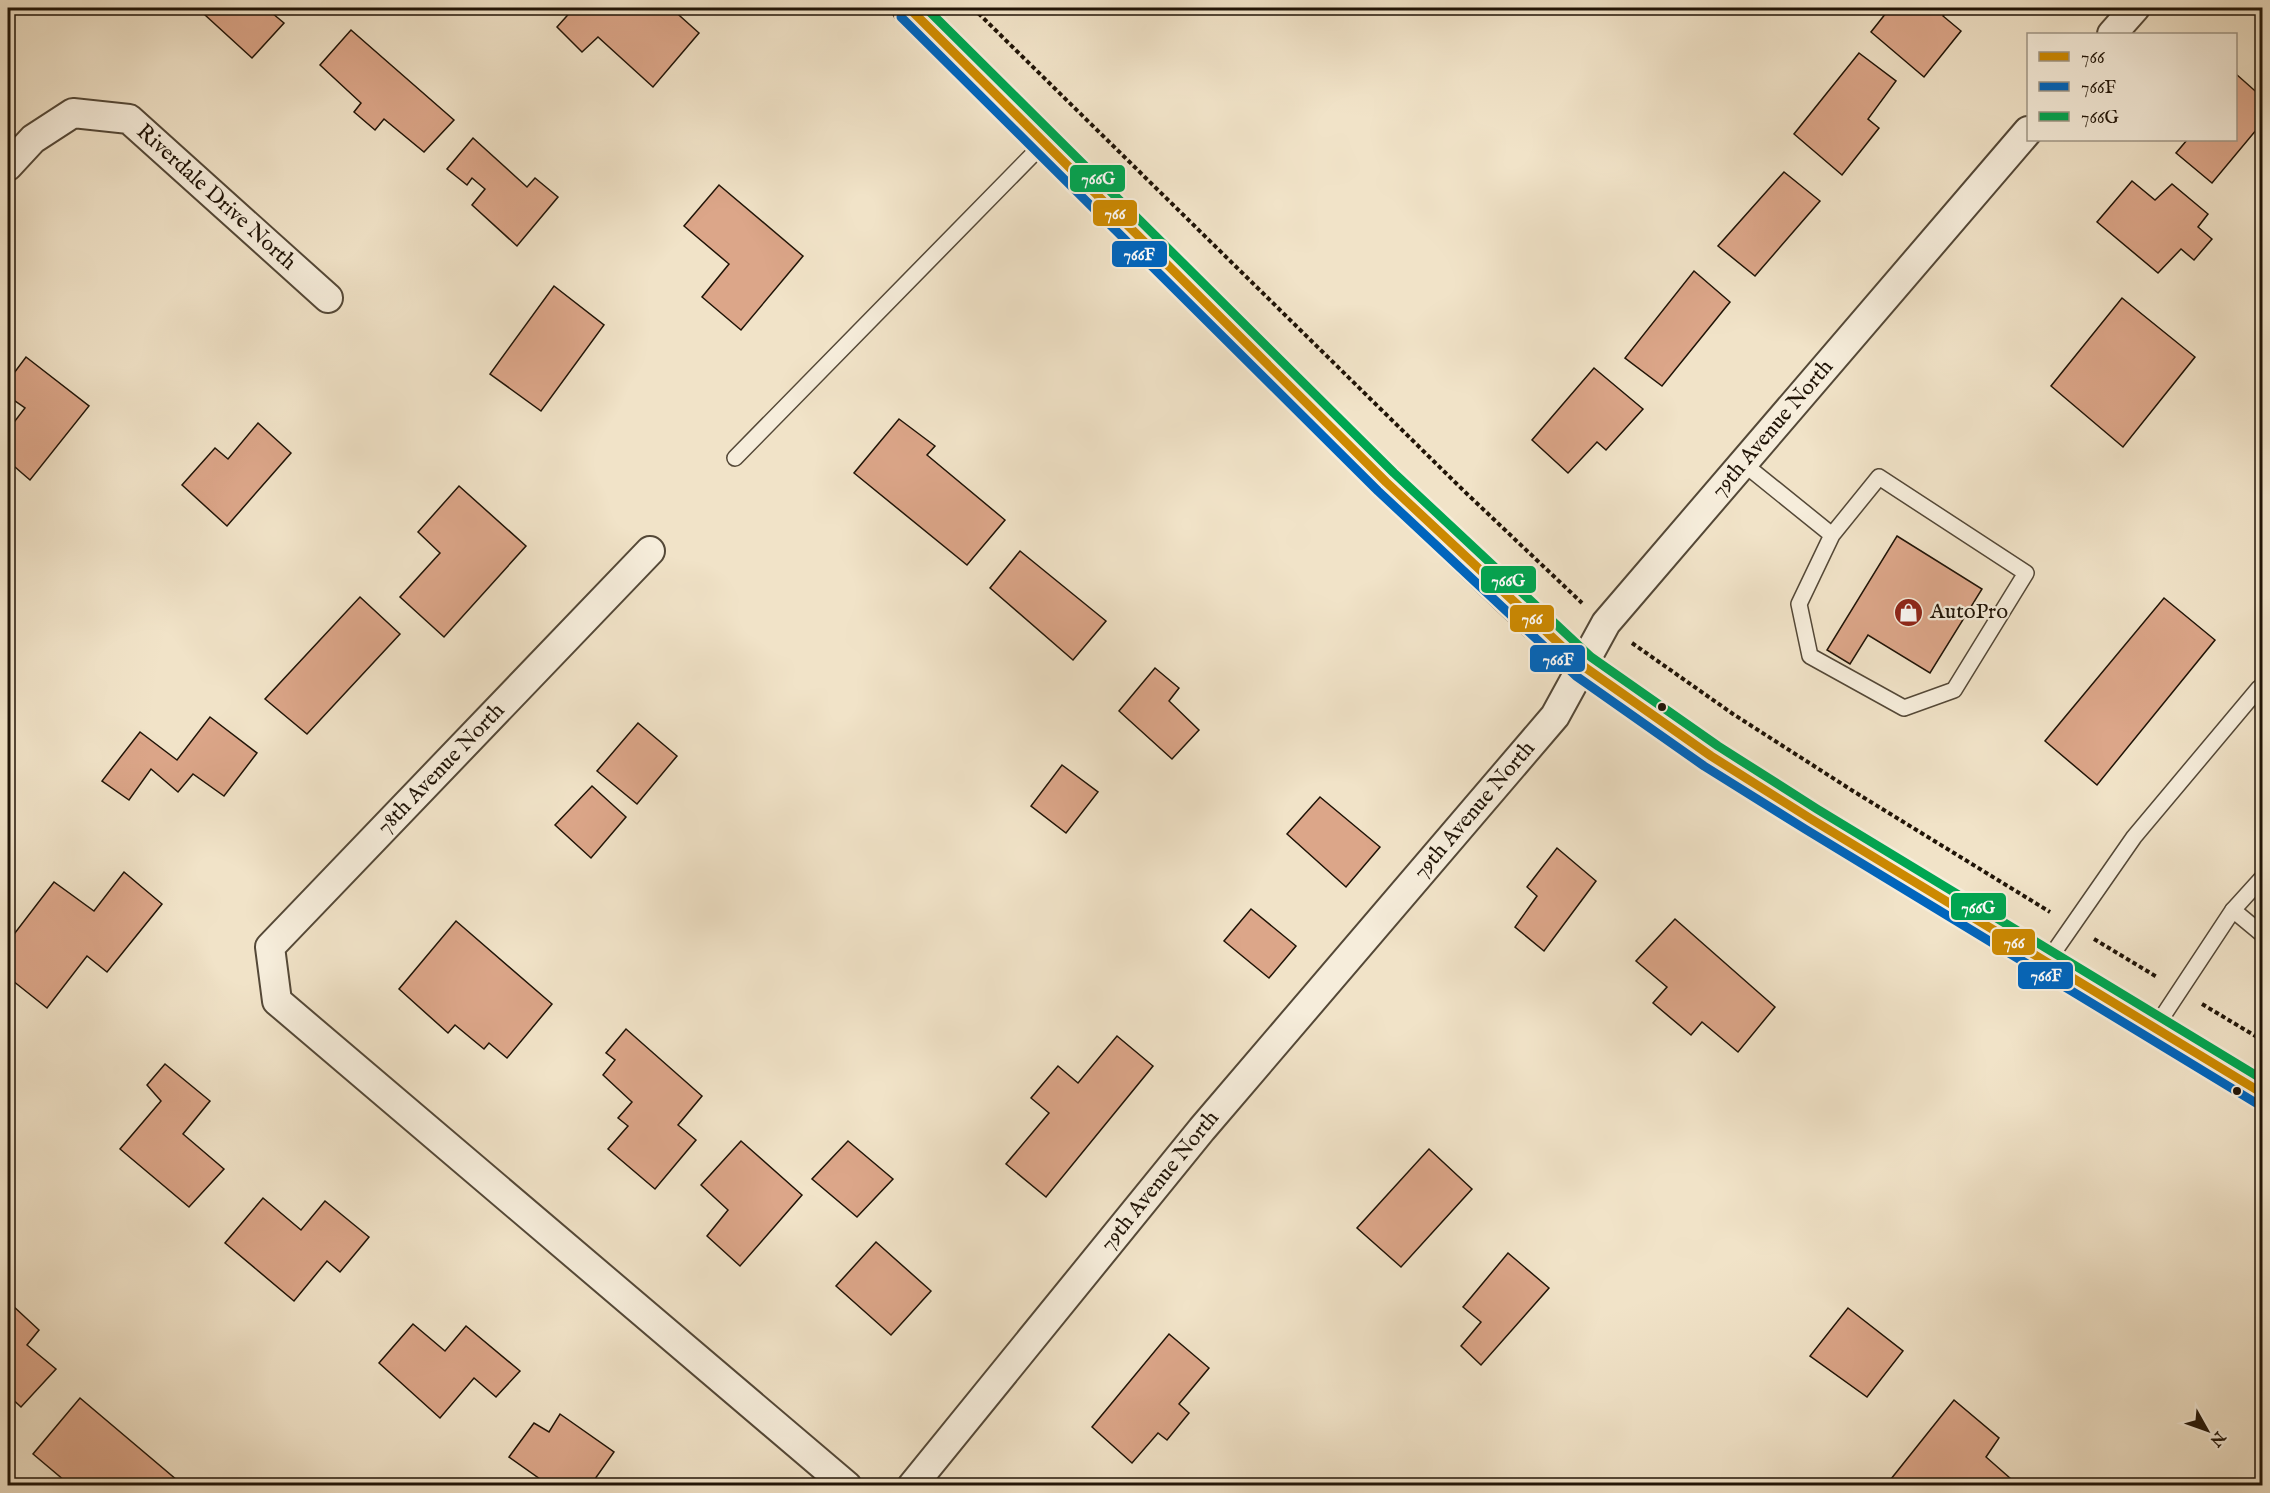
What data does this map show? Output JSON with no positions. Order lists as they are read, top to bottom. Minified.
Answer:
{"streets":{"street":["Riverdale Drive North","79th Avenue North","78th Avenue North"]},"places":{"shop":["AutoPro"]},"lines":["transit line 766","transit line 766G","transit line 766F"],"legend":["766","766F","766G"],"north":"bottom right"}
